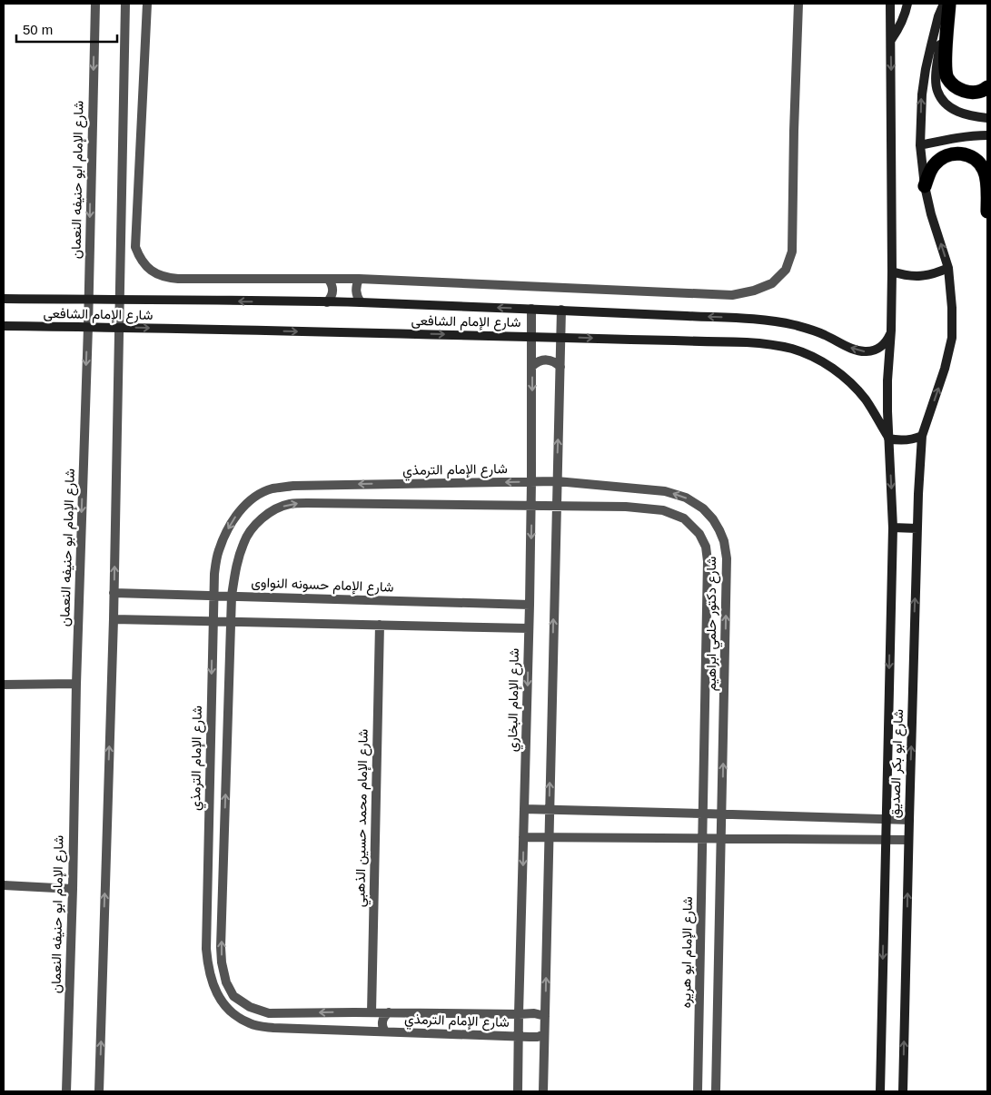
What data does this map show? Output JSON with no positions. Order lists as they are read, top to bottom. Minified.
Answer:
{"streets":{"street":["شارع الإمام ابو حنيفه النعمان","شارع الإمام الشافعى","شارع الإمام الترمذي","شارع الإمام حسونه النواوى","شارع دكتور حلمي ابراهيم","شارع الإمام البخاري","شارع ابو بكر الصديق","شارع الإمام محمد حسين الذهبي","شارع الإمام ابو هريره"]},"crossings":[["شارع الإمام ابو حنيفه النعمان","شارع الإمام الشافعى"],["شارع الإمام الشافعى","شارع الإمام البخاري"],["شارع الإمام الشافعى","شارع ابو بكر الصديق"],["شارع الإمام الترمذي","شارع الإمام حسونه النواوى"],["شارع الإمام الترمذي","شارع دكتور حلمي ابراهيم"],["شارع الإمام الترمذي","شارع الإمام البخاري"],["شارع الإمام الترمذي","شارع الإمام محمد حسين الذهبي"],["شارع الإمام حسونه النواوى","شارع الإمام البخاري"],["شارع دكتور حلمي ابراهيم","شارع الإمام ابو هريره"]],"one_way":["شارع دكتور حلمي ابراهيم"],"scale_bar":"50 m"}
